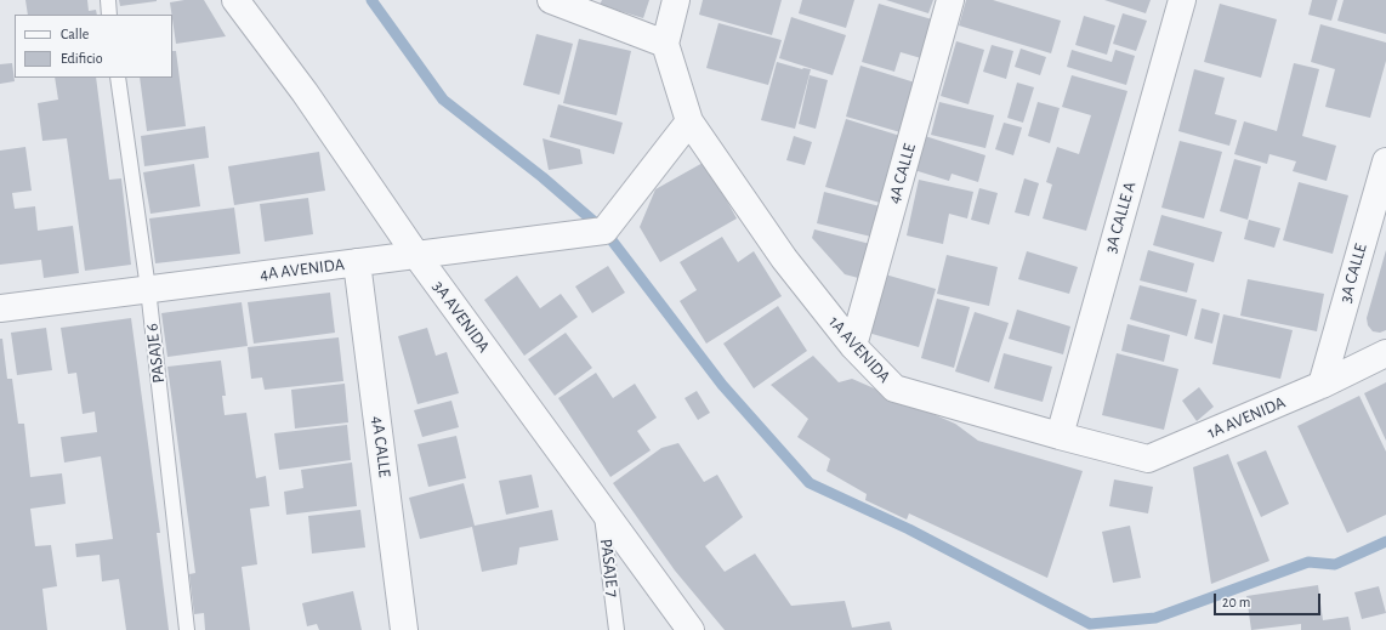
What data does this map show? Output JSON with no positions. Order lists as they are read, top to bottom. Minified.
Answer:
{"streets":{"street":["4A CALLE","3A CALLE A","4A AVENIDA","3A CALLE","3A AVENIDA","1A AVENIDA"],"lane":["PASAJE 6","PASAJE 7"]},"crossings":[["4A CALLE","4A AVENIDA"],["4A CALLE","1A AVENIDA"],["3A CALLE A","1A AVENIDA"],["4A AVENIDA","3A AVENIDA"],["4A AVENIDA","1A AVENIDA"],["4A AVENIDA","PASAJE 6"],["3A CALLE","1A AVENIDA"],["3A AVENIDA","PASAJE 7"]],"legend":["Calle","Edificio"],"scale_bar":"20 m"}
